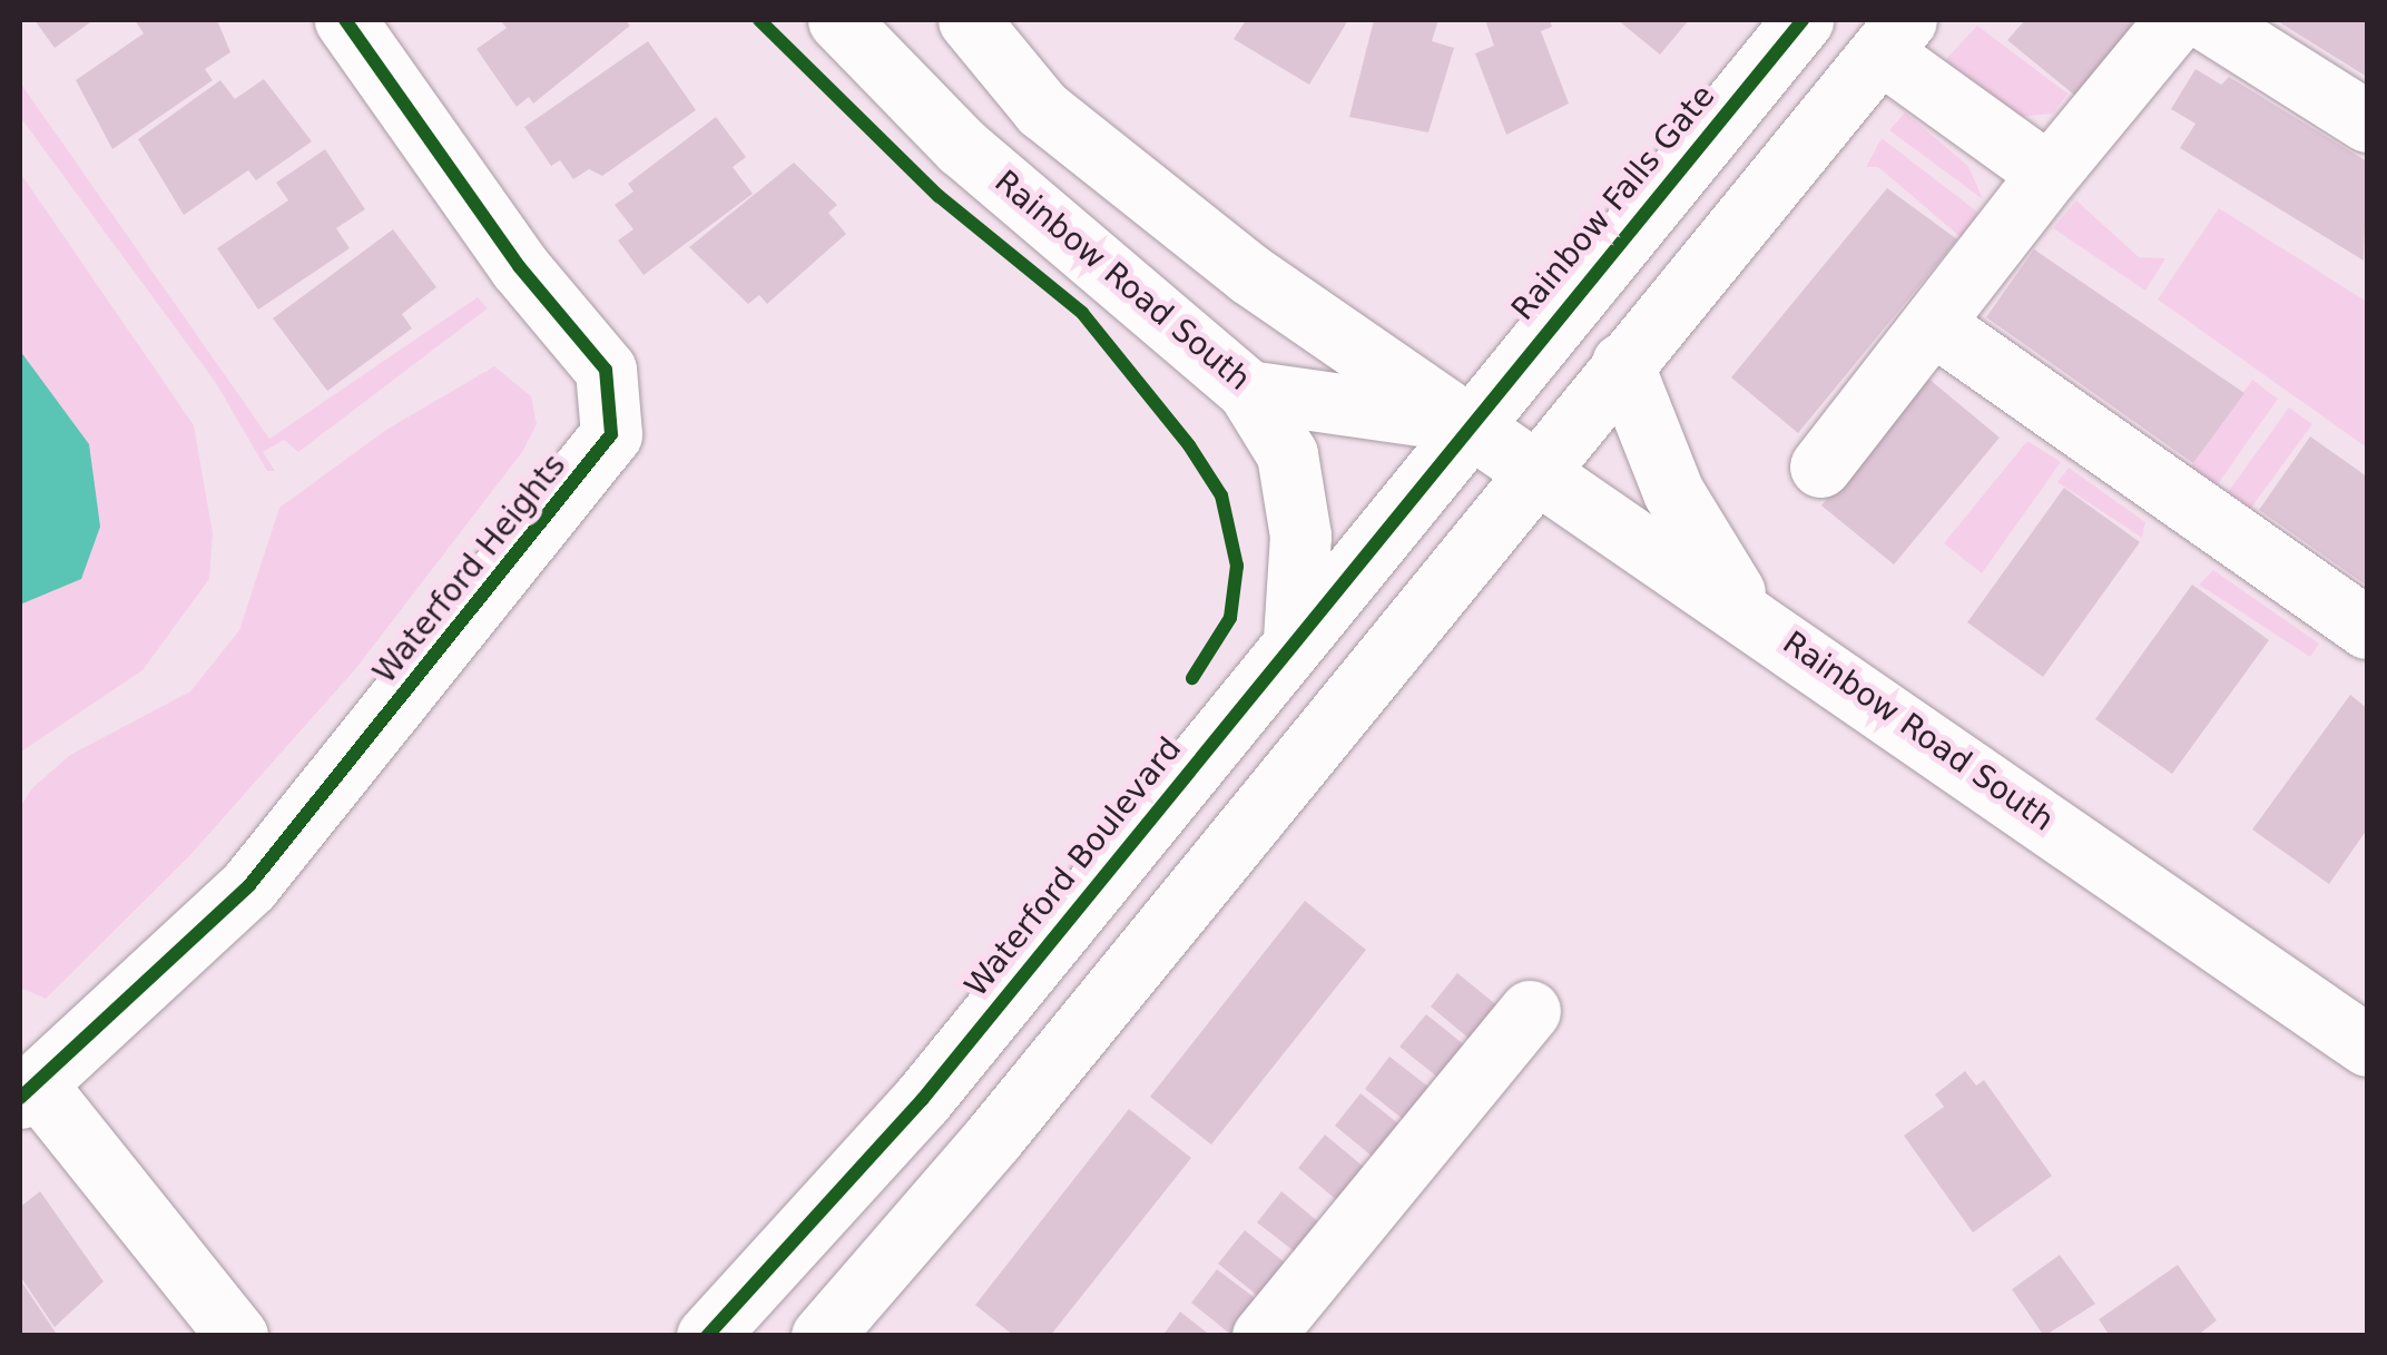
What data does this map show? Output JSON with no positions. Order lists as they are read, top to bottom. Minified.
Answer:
{"streets":{"street":["Rainbow Falls Gate","Rainbow Road South","Waterford Heights","Waterford Boulevard"]},"crossings":[["Rainbow Falls Gate","Rainbow Road South"],["Rainbow Falls Gate","Waterford Boulevard"],["Rainbow Road South","Waterford Boulevard"]]}
